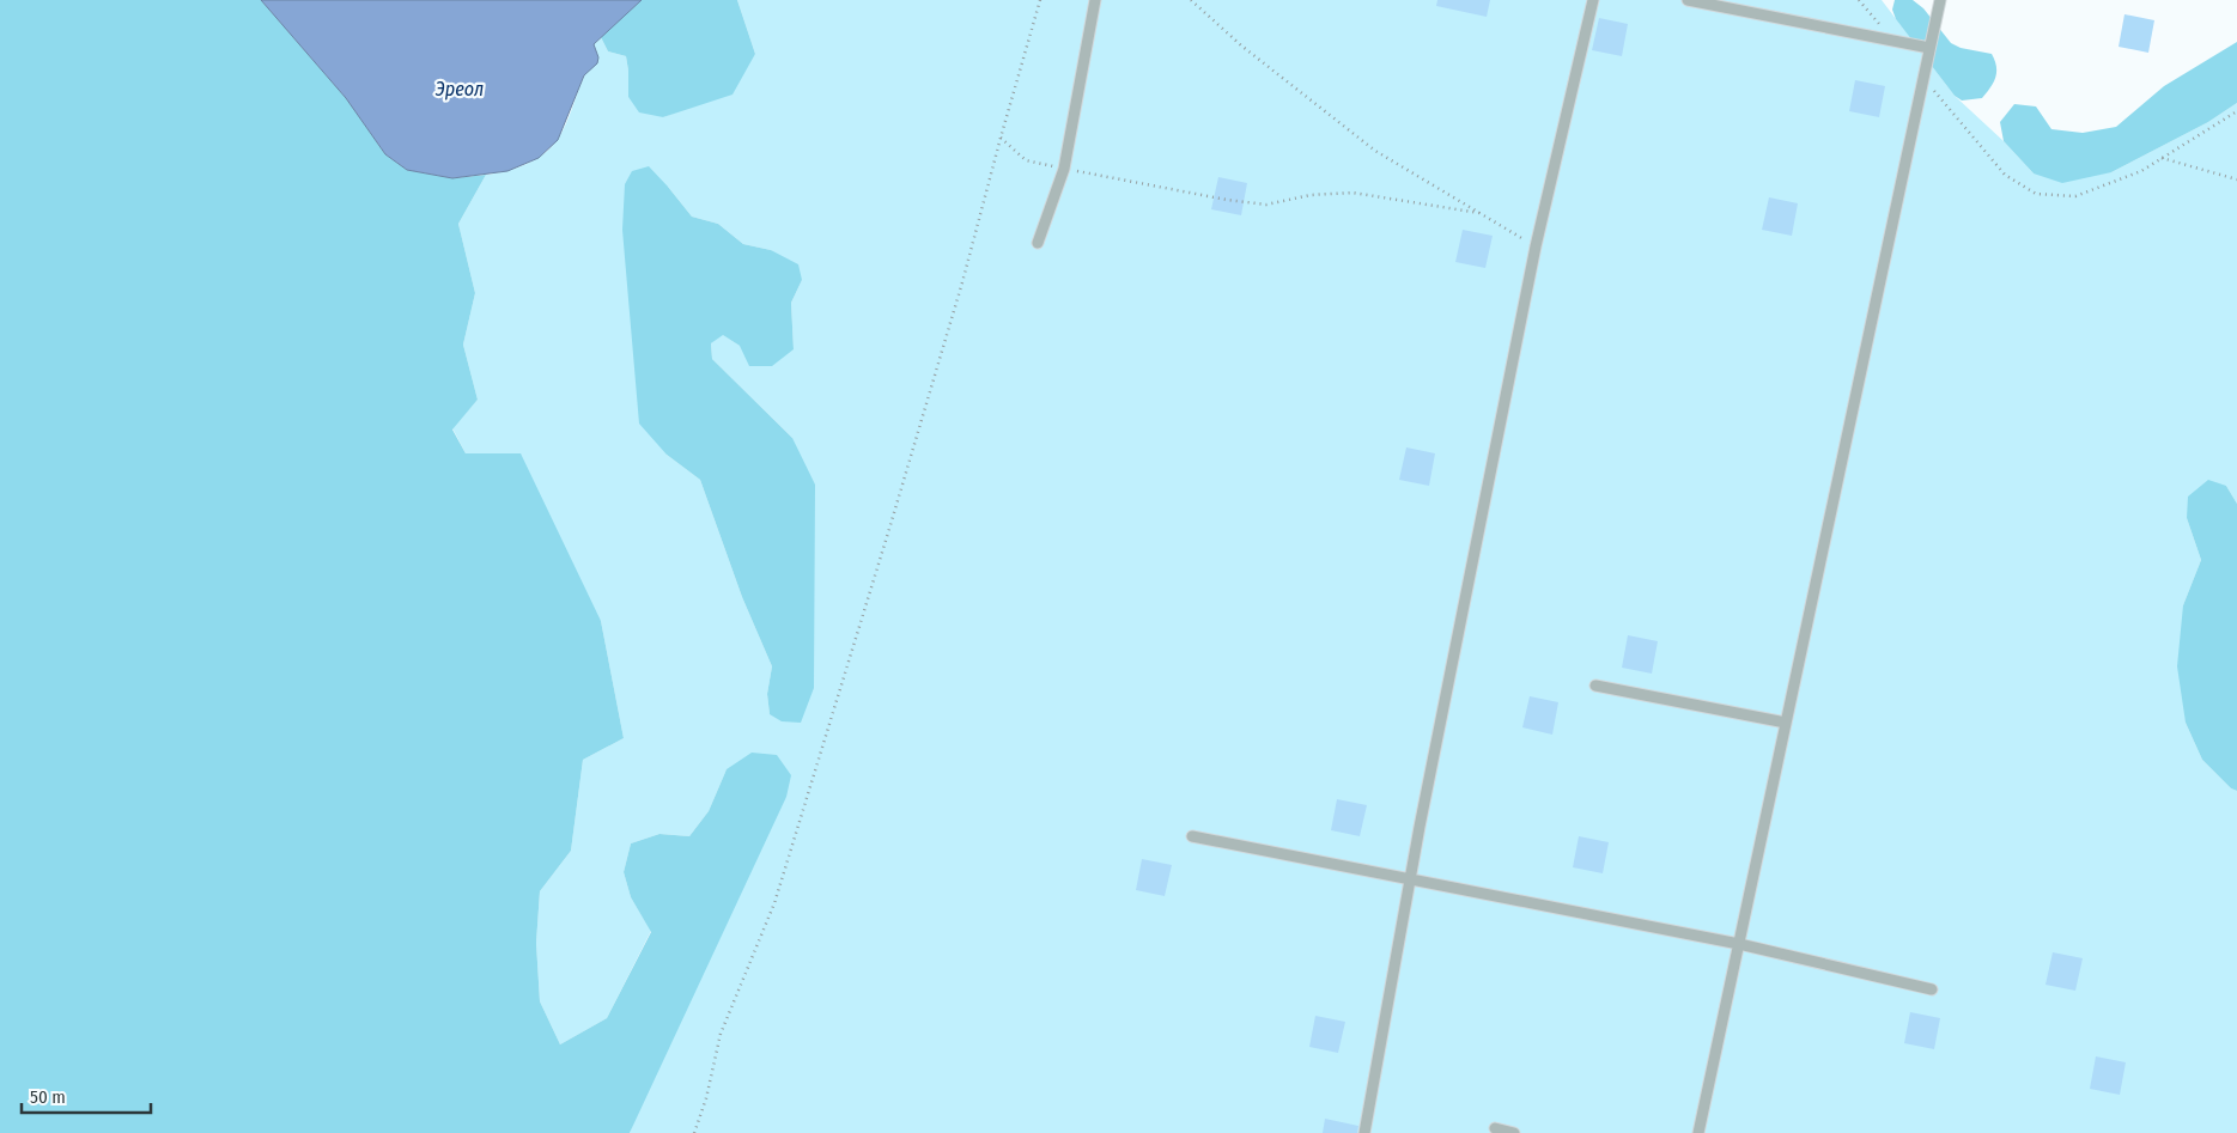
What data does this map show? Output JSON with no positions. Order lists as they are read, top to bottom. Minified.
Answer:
{"water":["Эреол"],"scale_bar":"50 m"}
